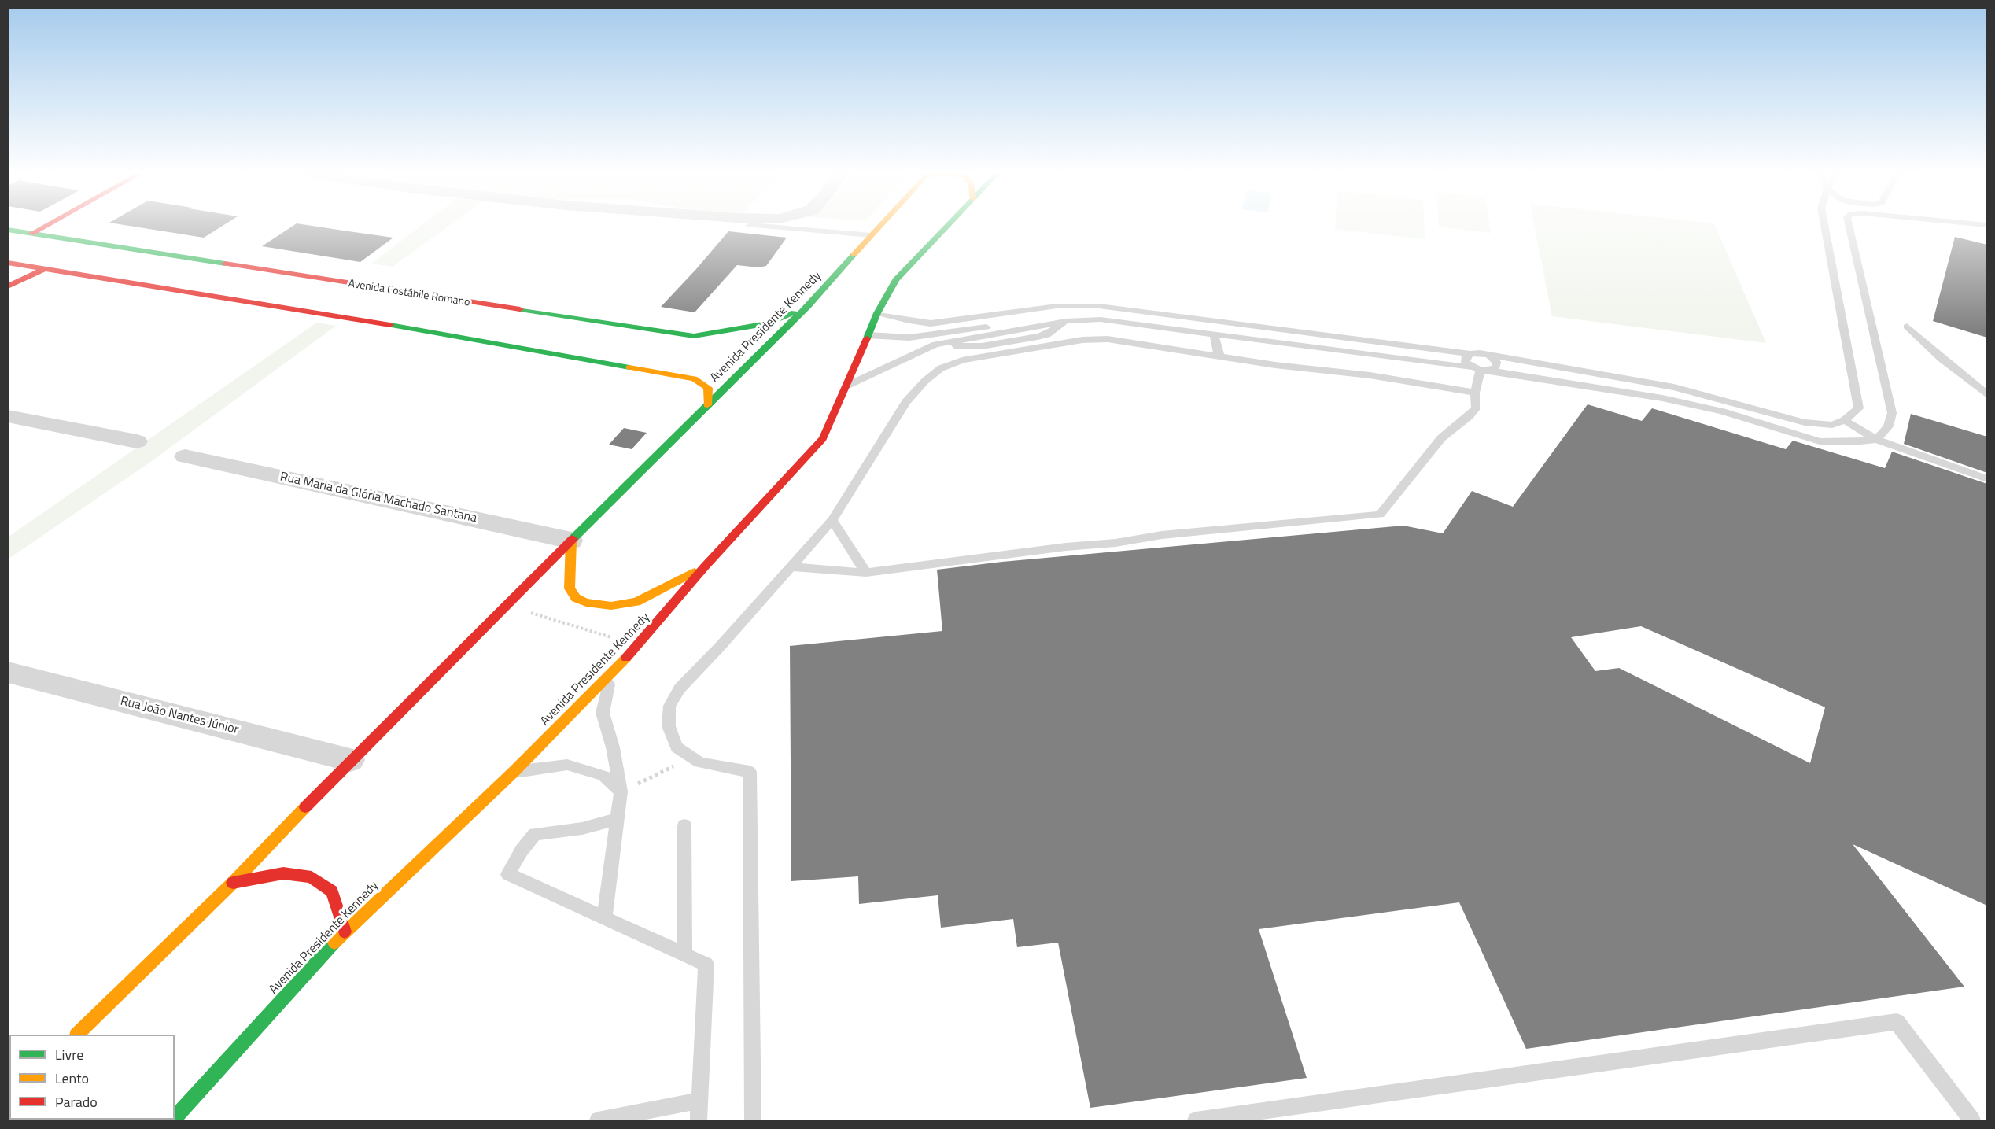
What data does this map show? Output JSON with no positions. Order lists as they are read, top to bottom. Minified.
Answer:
{"streets":{"main road":["Avenida Costábile Romano","Avenida Presidente Kennedy"],"street":["Rua Maria da Glória Machado Santana","Rua João Nantes Júnior"]},"crossings":[["Avenida Costábile Romano","Avenida Presidente Kennedy"],["Avenida Presidente Kennedy","Rua Maria da Glória Machado Santana"],["Avenida Presidente Kennedy","Rua João Nantes Júnior"]],"legend":["Livre","Lento","Parado"]}
